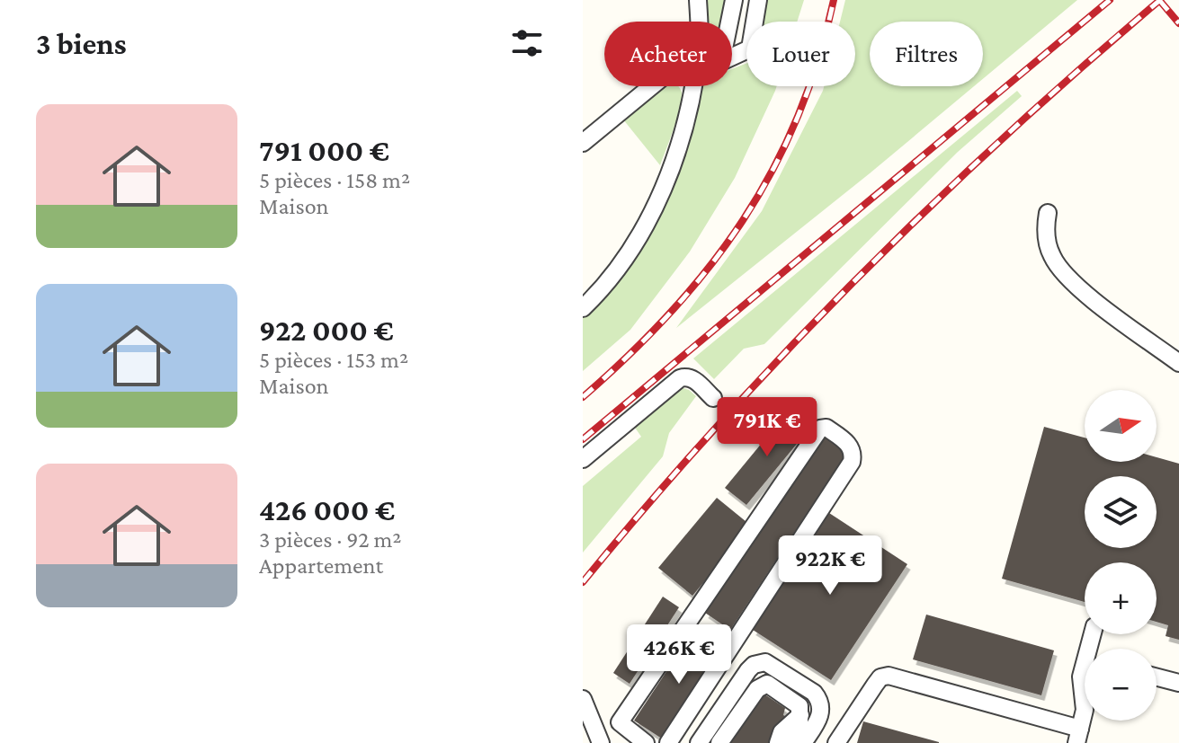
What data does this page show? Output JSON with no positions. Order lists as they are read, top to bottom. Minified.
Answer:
{"north":"right","page":{"heading":"3 biens","chip":["Acheter","Louer","Filtres"],"list":[{"name":"791 000 €","note":"5 pièces · 158 m² · Maison"},{"name":"922 000 €","note":"5 pièces · 153 m² · Maison"},{"name":"426 000 €","note":"3 pièces · 92 m² · Appartement"}],"map_buttons":["+","−"],"price":["791K €","922K €","426K €"]}}
